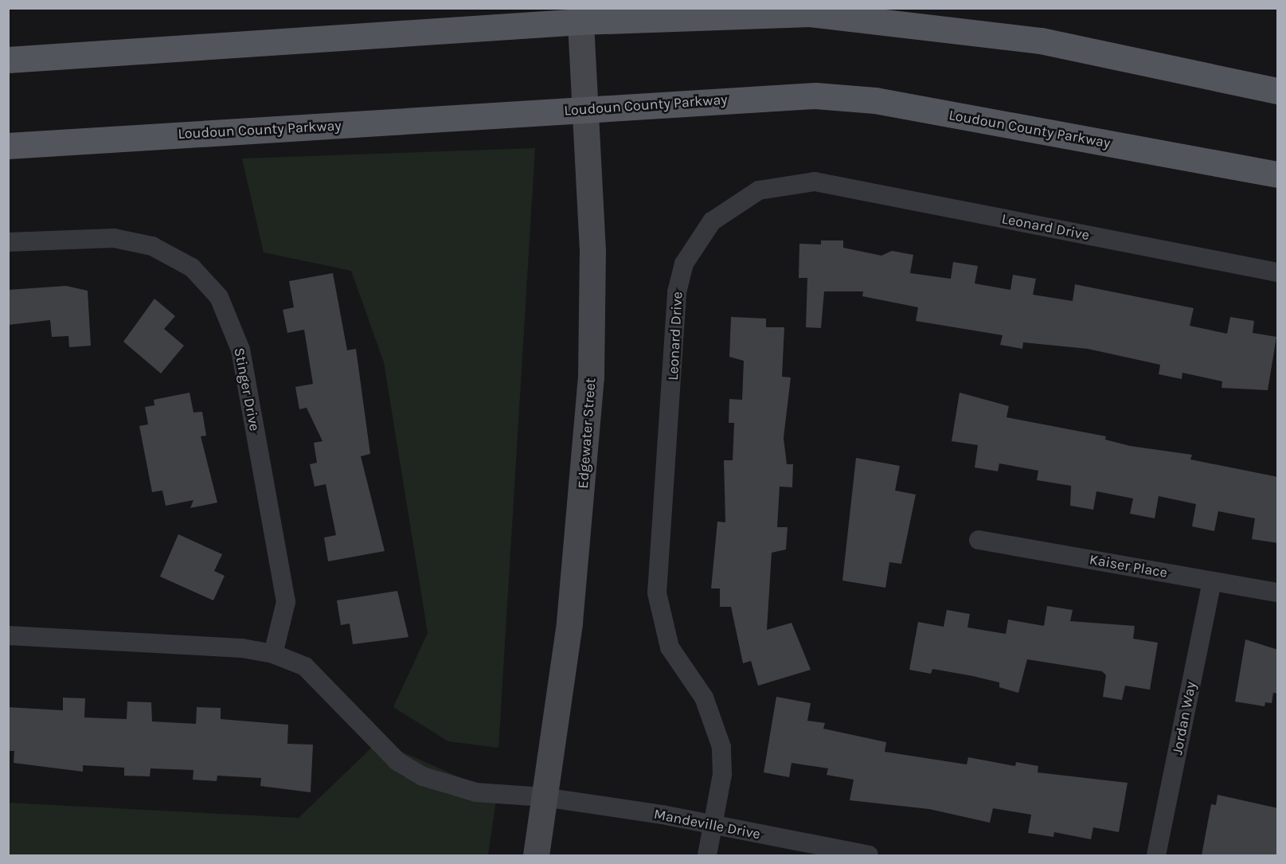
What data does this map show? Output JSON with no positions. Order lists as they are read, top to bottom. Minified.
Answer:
{"streets":{"main road":["Loudoun County Parkway"],"street":["Leonard Drive","Stinger Drive","Edgewater Street","Kaiser Place","Jordan Way","Mandeville Drive"]},"crossings":[["Loudoun County Parkway","Edgewater Street"],["Leonard Drive","Mandeville Drive"],["Edgewater Street","Mandeville Drive"],["Kaiser Place","Jordan Way"]]}
